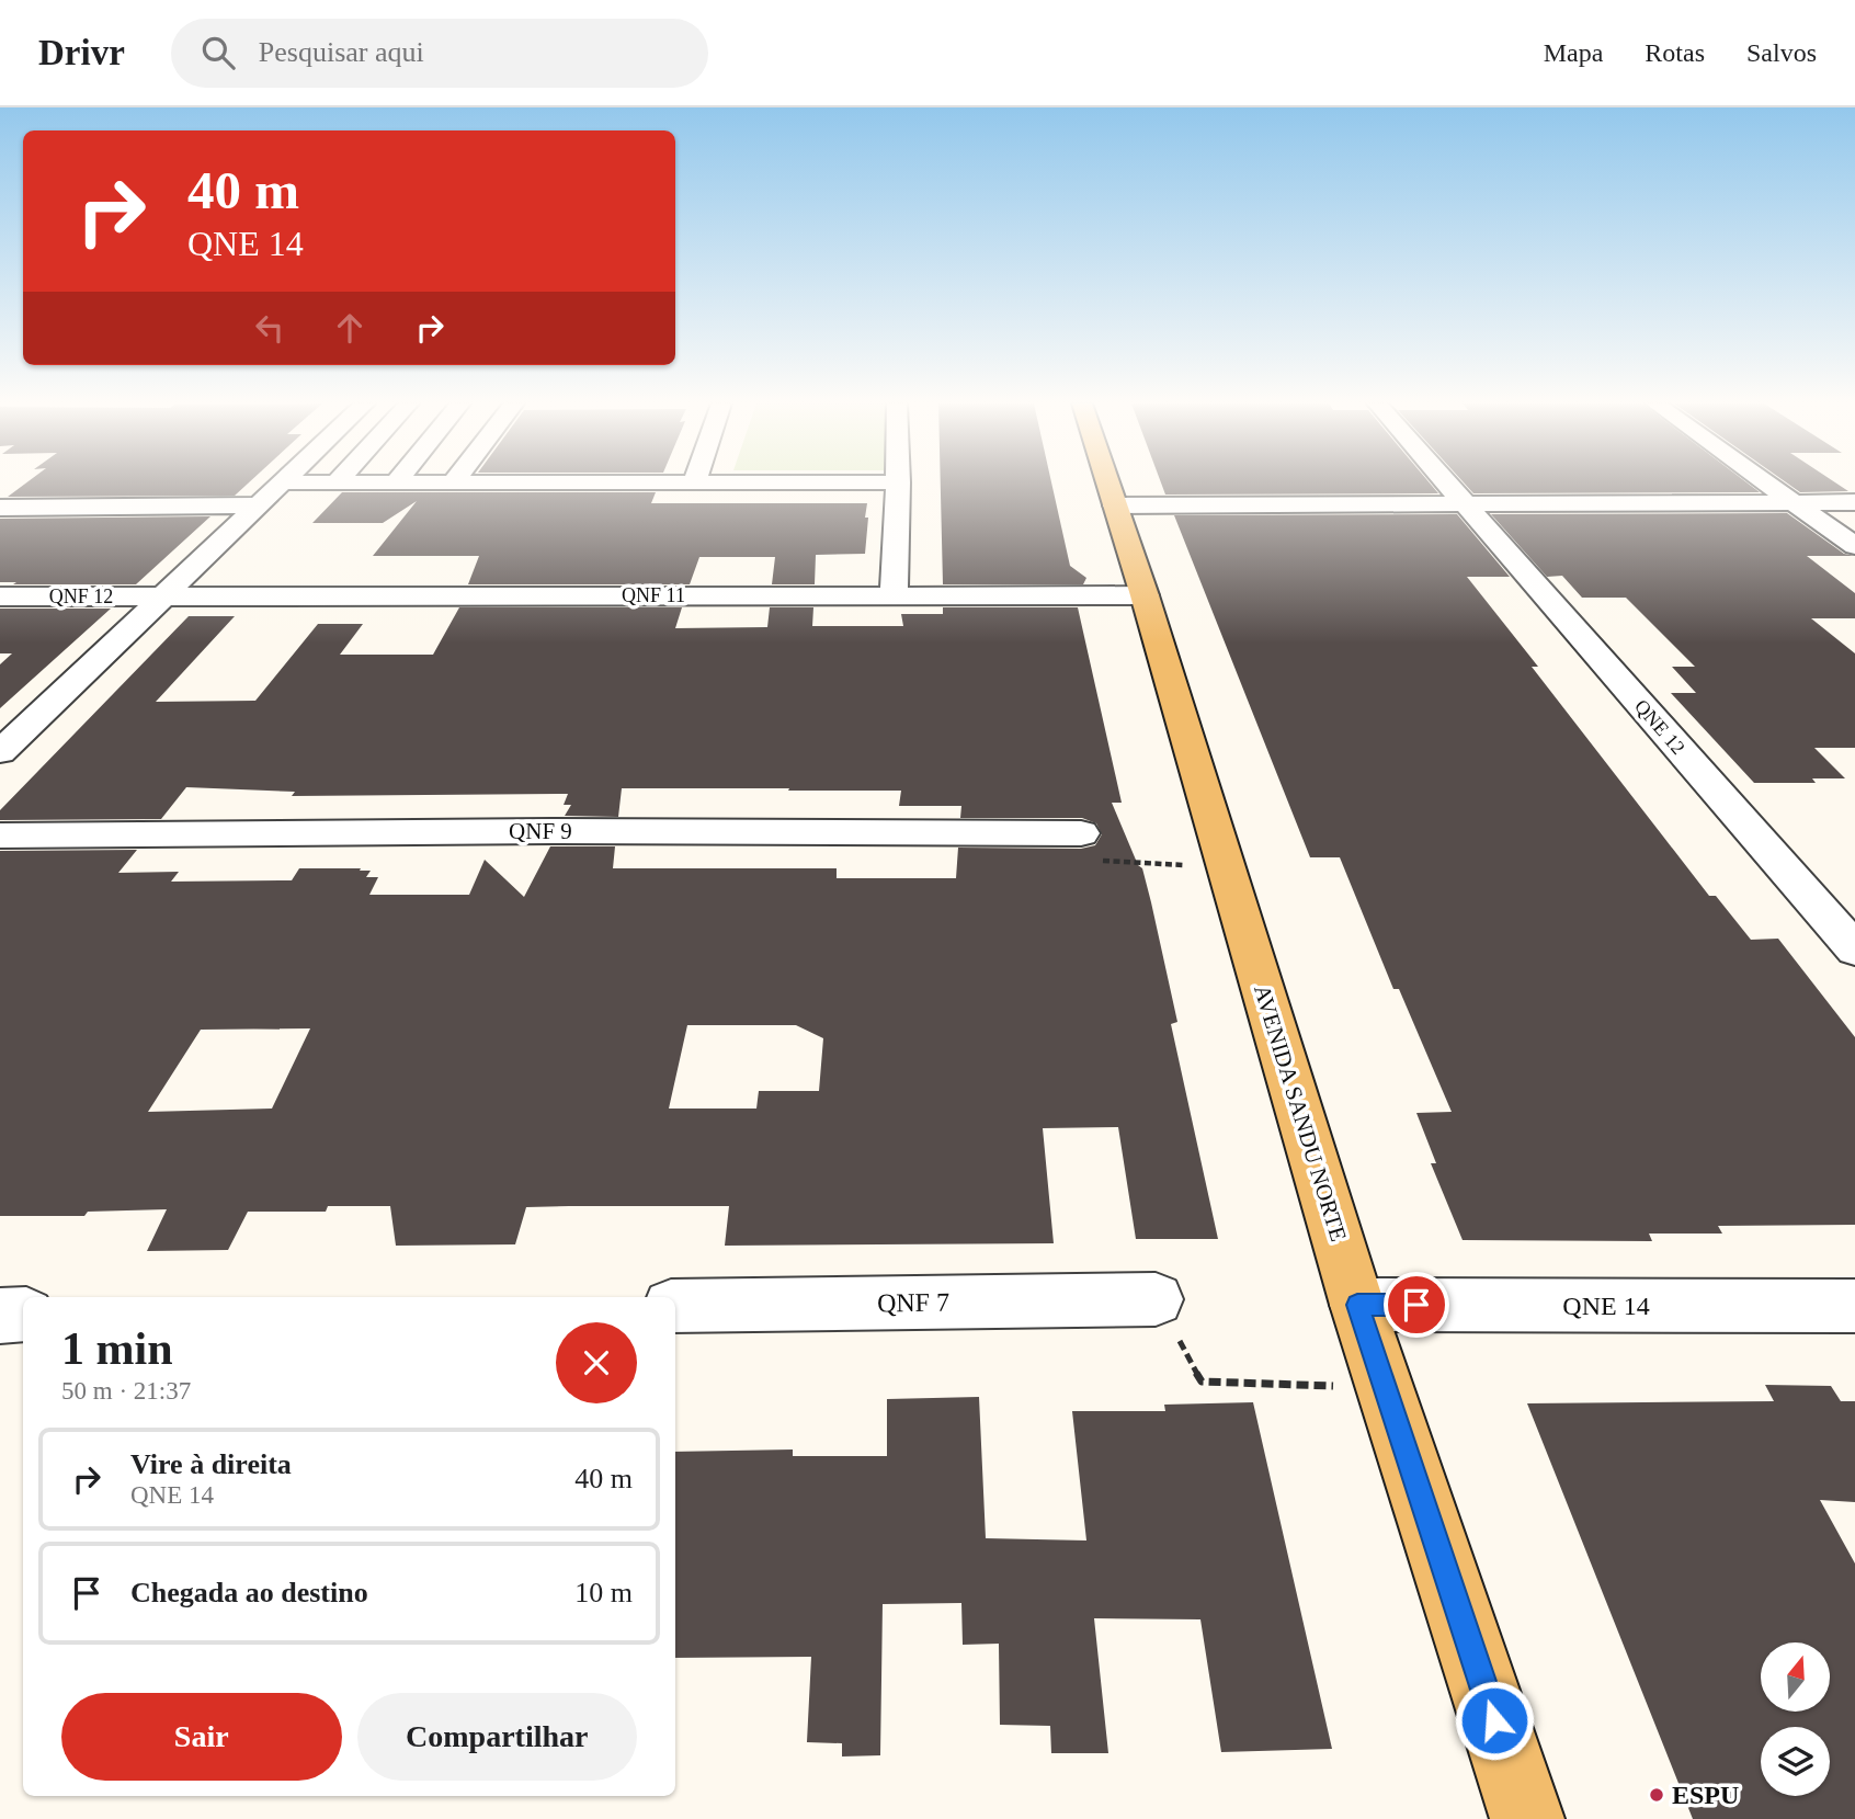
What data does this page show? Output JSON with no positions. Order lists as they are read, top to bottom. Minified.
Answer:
{"streets":{"main road":["AVENIDA SANDU NORTE"],"street":["QNF 11","QNF 12","QNE 12","QNF 9","QNF 7","QNE 14"]},"crossings":[["QNF 11","QNF 12"],["QNF 11","AVENIDA SANDU NORTE"],["AVENIDA SANDU NORTE","QNE 14"]],"places":["ESPU"],"north":"top","page":{"header":"Drivr","search":"Pesquisar aqui","nav":["Mapa","Rotas","Salvos"],"turn":["40 m","QNE 14"],"heading":["1 min","50 m · 21:37"],"list":[{"name":"Vire à direita","note":"QNE 14","value":"40 m"},{"name":"Chegada ao destino","value":"10 m"}],"buttons":["Sair","Compartilhar"]}}
